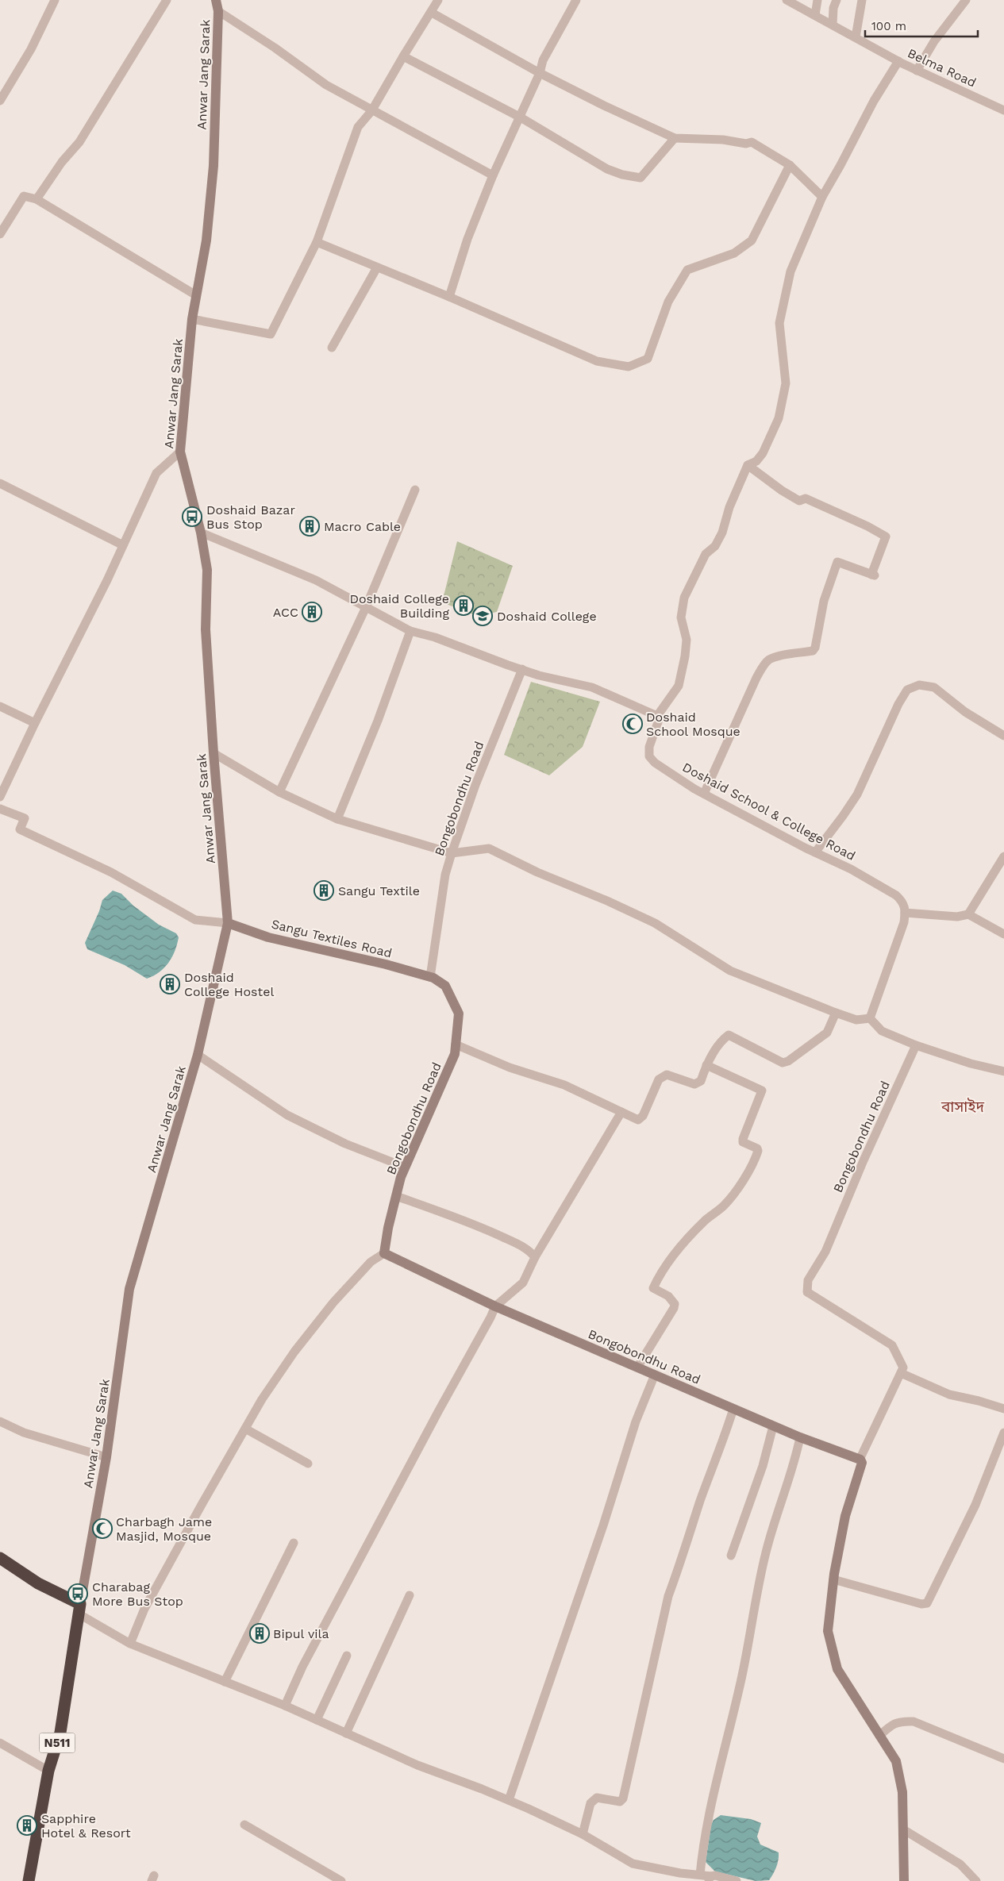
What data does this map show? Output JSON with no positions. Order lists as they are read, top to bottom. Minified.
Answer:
{"streets":{"highway":["N511"],"main road":["Anwar Jang Sarak","Bongobondhu Road","Sangu Textiles Road"],"street":["Belma Road","Doshaid School & College Road"]},"crossings":[["Anwar Jang Sarak","Sangu Textiles Road"],["Anwar Jang Sarak","N511"],["Bongobondhu Road","Sangu Textiles Road"]],"districts":["বাসাইদ"],"places":{"bus stop":["Doshaid Bazar Bus Stop","Charabag More Bus Stop"],"building":["Macro Cable","Doshaid College Building","ACC","Sangu Textile","Doshaid College Hostel","Bipul vila","Sapphire Hotel & Resort"],"school or university":["Doshaid College"],"mosque":["Doshaid School Mosque","Charbagh Jame Masjid, Mosque"]},"scale_bar":"100 m"}
